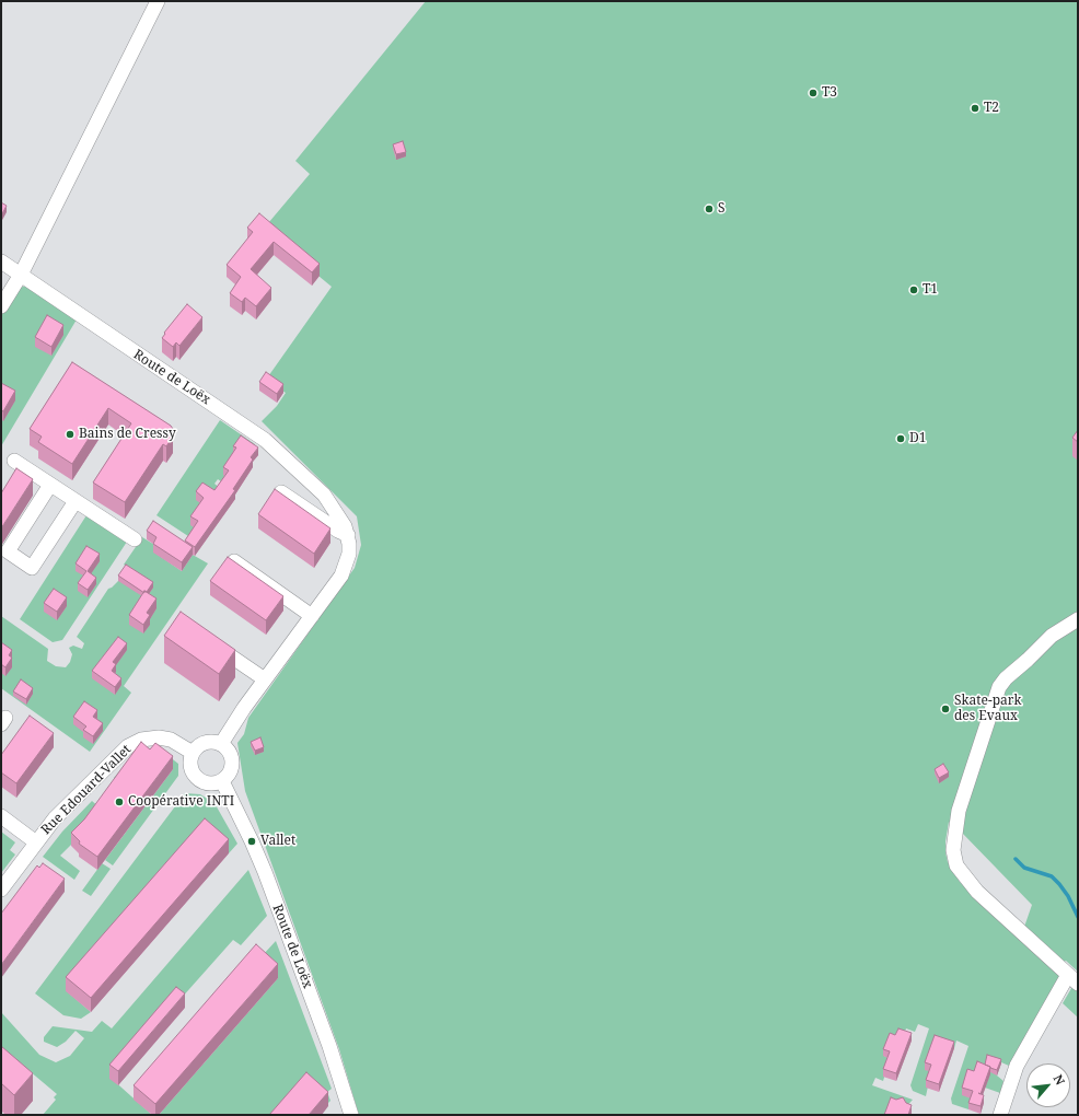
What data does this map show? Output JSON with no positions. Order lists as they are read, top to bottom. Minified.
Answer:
{"streets":{"street":["Route de Loëx","Rue Edouard-Vallet"]},"crossings":[["Route de Loëx","Rue Edouard-Vallet"]],"places":["T3","T2","S","T1","Bains de Cressy","D1","Skate-park des Evaux","Coopérative INTI","Vallet"],"north":"top right"}
